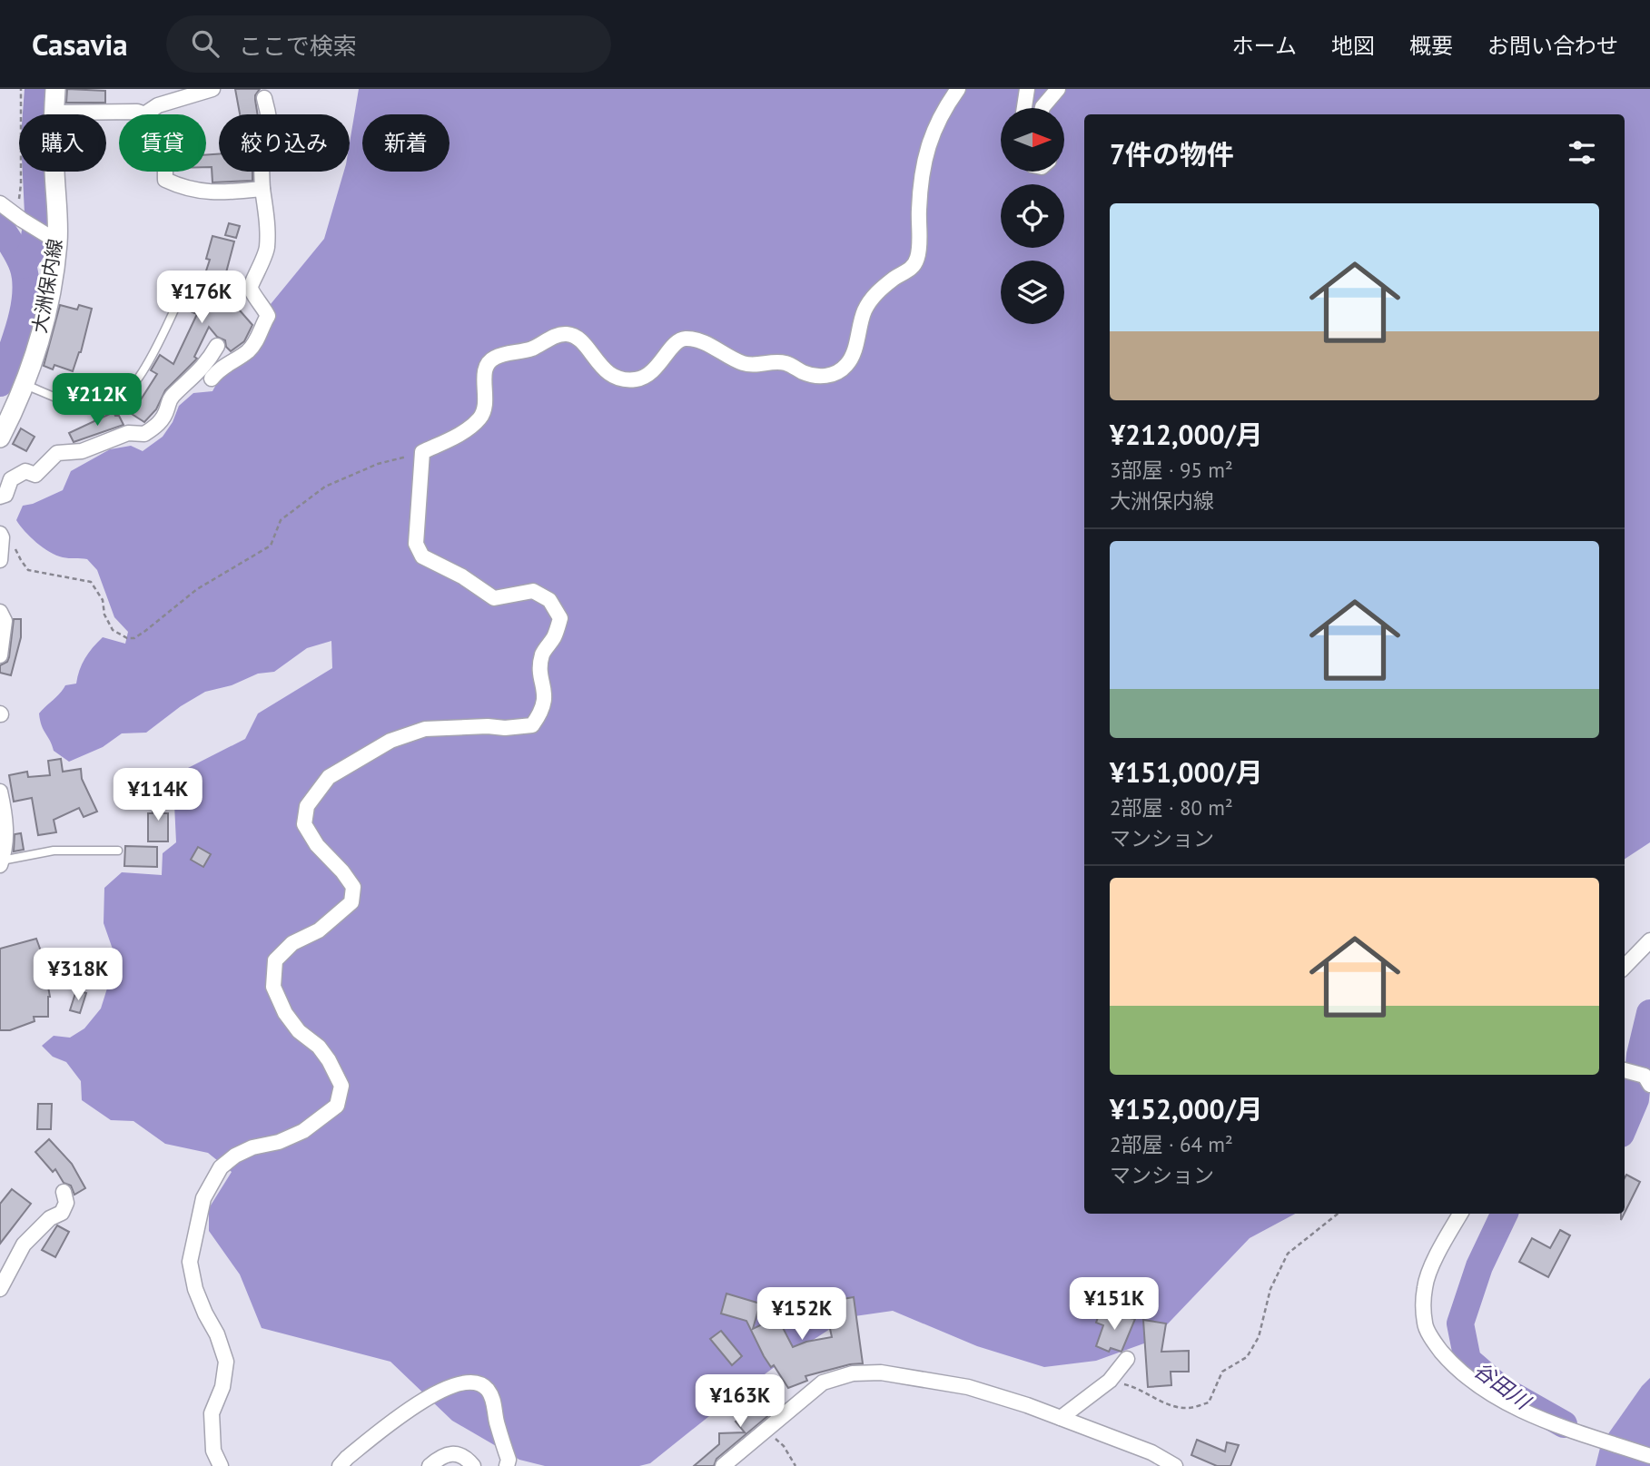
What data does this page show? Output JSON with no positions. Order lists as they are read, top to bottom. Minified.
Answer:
{"streets":{"main road":["大洲保内線"]},"water":["谷田川"],"north":"right","page":{"header":"Casavia","search":"ここで検索","nav":["ホーム","地図","概要","お問い合わせ"],"chip":["購入","賃貸","絞り込み","新着"],"heading":"7件の物件","list":[{"name":"¥212,000/月","note":"3部屋 · 95 m² · 大洲保内線"},{"name":"¥151,000/月","note":"2部屋 · 80 m² · マンション"},{"name":"¥152,000/月","note":"2部屋 · 64 m² · マンション"}],"price":["¥176K","¥212K","¥114K","¥318K","¥151K","¥152K","¥163K"]}}
